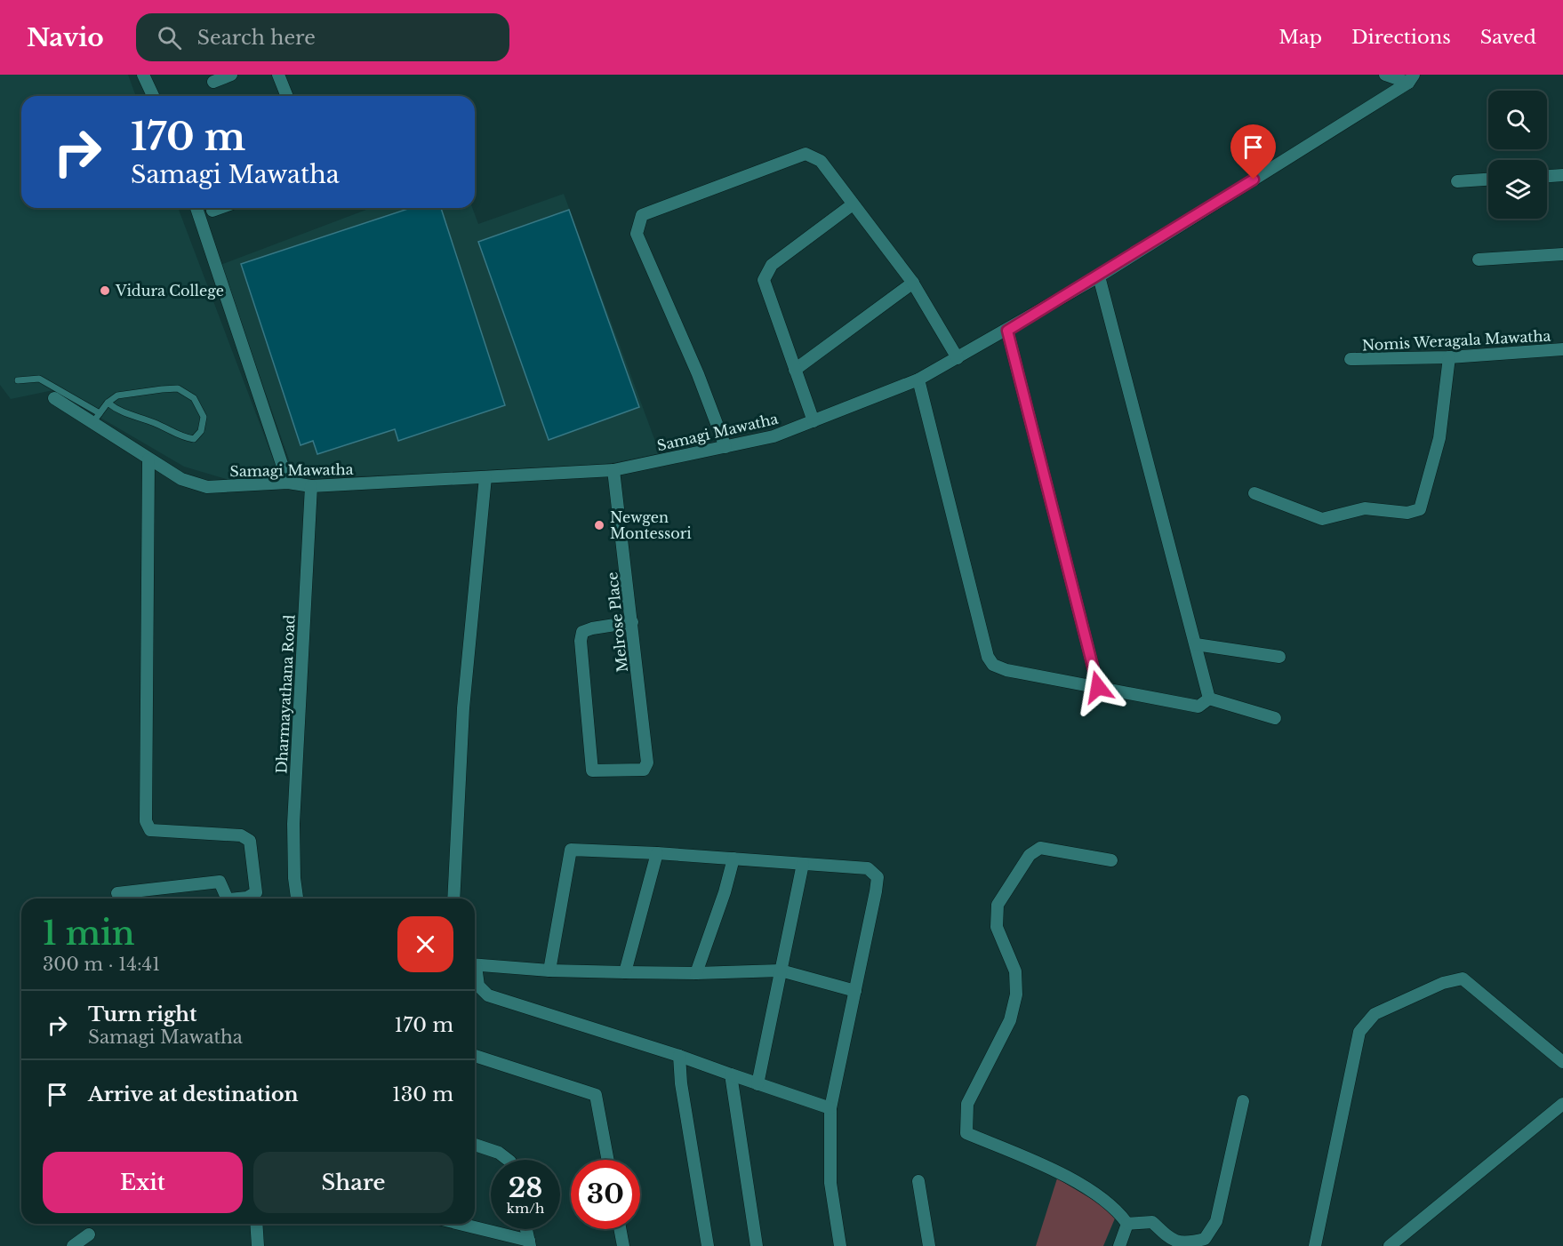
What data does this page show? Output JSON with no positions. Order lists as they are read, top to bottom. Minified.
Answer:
{"streets":{"street":["Nomis Weragala Mawatha","Samagi Mawatha","Melrose Place","Dharmayathana Road"]},"crossings":[["Samagi Mawatha","Melrose Place"],["Samagi Mawatha","Dharmayathana Road"]],"places":["Vidura College","Newgen Montessori"],"page":{"header":"Navio","search":"Search here","nav":["Map","Directions","Saved"],"turn":["170 m","Samagi Mawatha"],"heading":["1 min","300 m · 14:41"],"list":[{"name":"Turn right","note":"Samagi Mawatha","value":"170 m"},{"name":"Arrive at destination","value":"130 m"}],"buttons":["Exit","Share"],"speed":"28 km/h","limit":"30"}}
